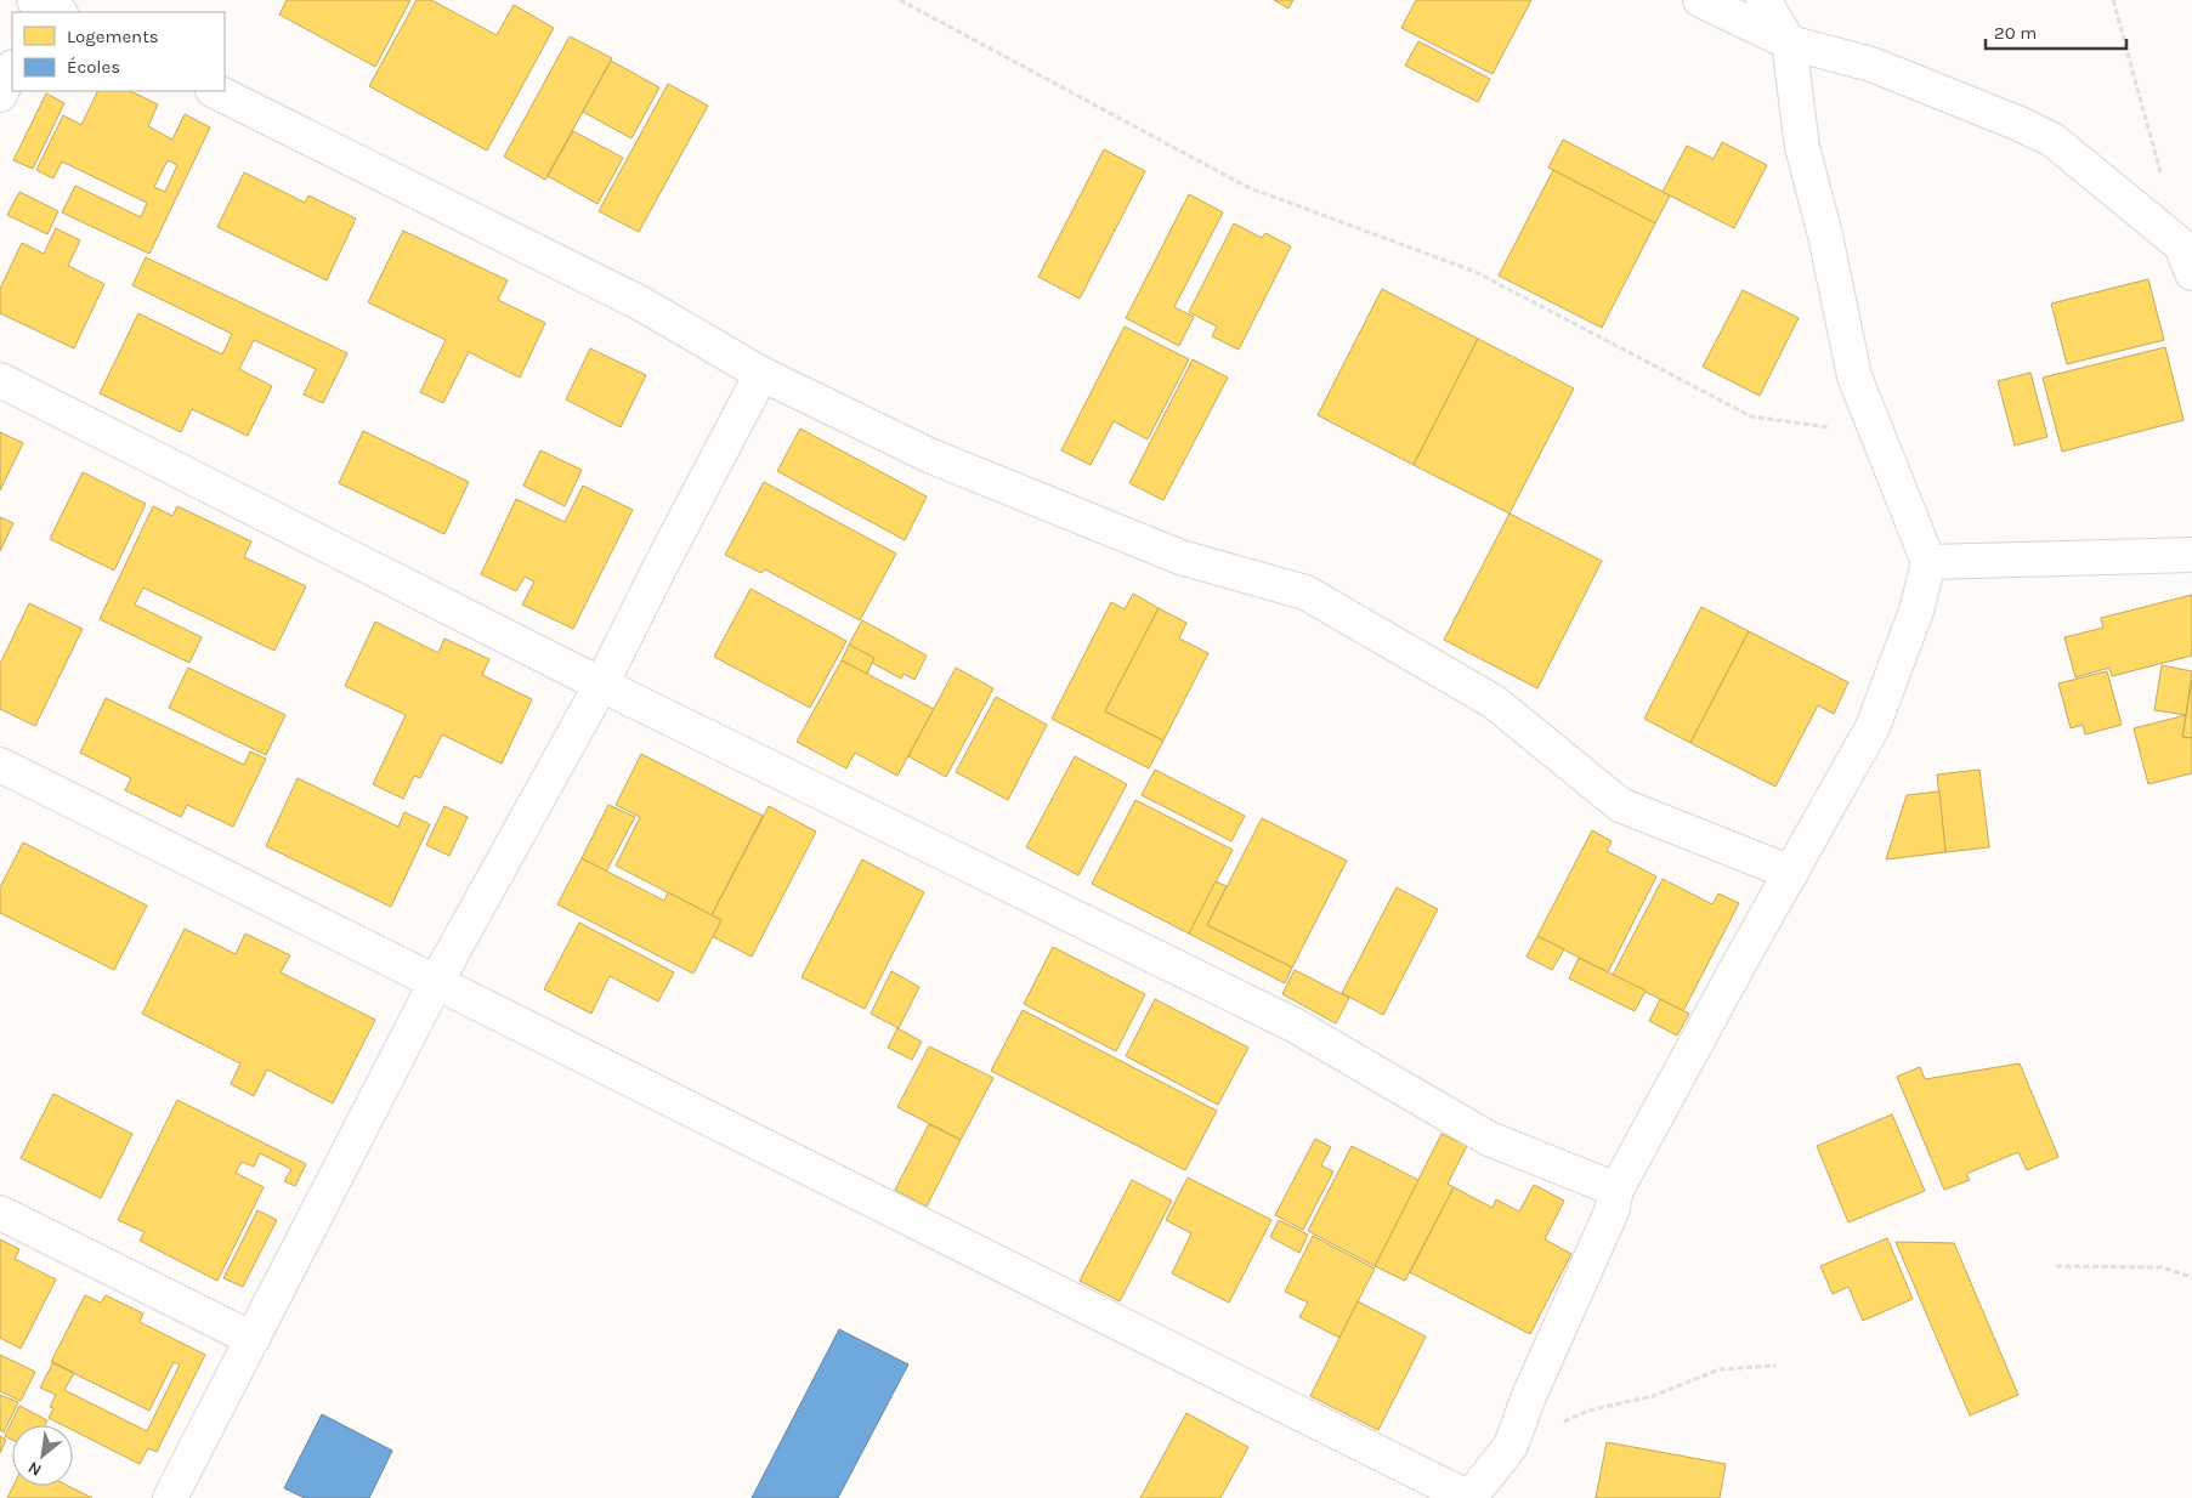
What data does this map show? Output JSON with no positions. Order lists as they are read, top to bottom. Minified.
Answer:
{"legend":["Logements","Écoles"],"scale_bar":"20 m","north":"bottom left"}
